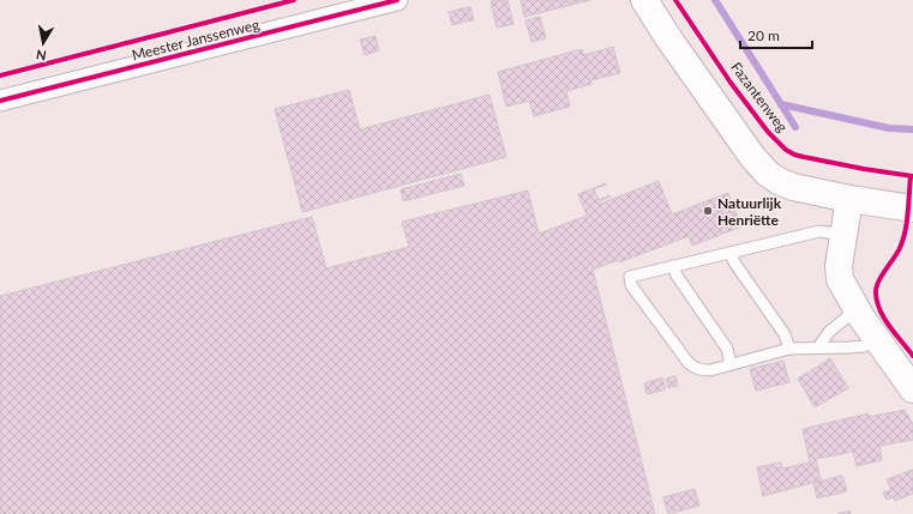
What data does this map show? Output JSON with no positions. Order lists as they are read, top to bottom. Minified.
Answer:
{"streets":{"street":["Meester Janssenweg"],"cycle path":["Fazantenweg"]},"places":["Natuurlijk Henriëtte"],"scale_bar":"20 m","north":"bottom"}
